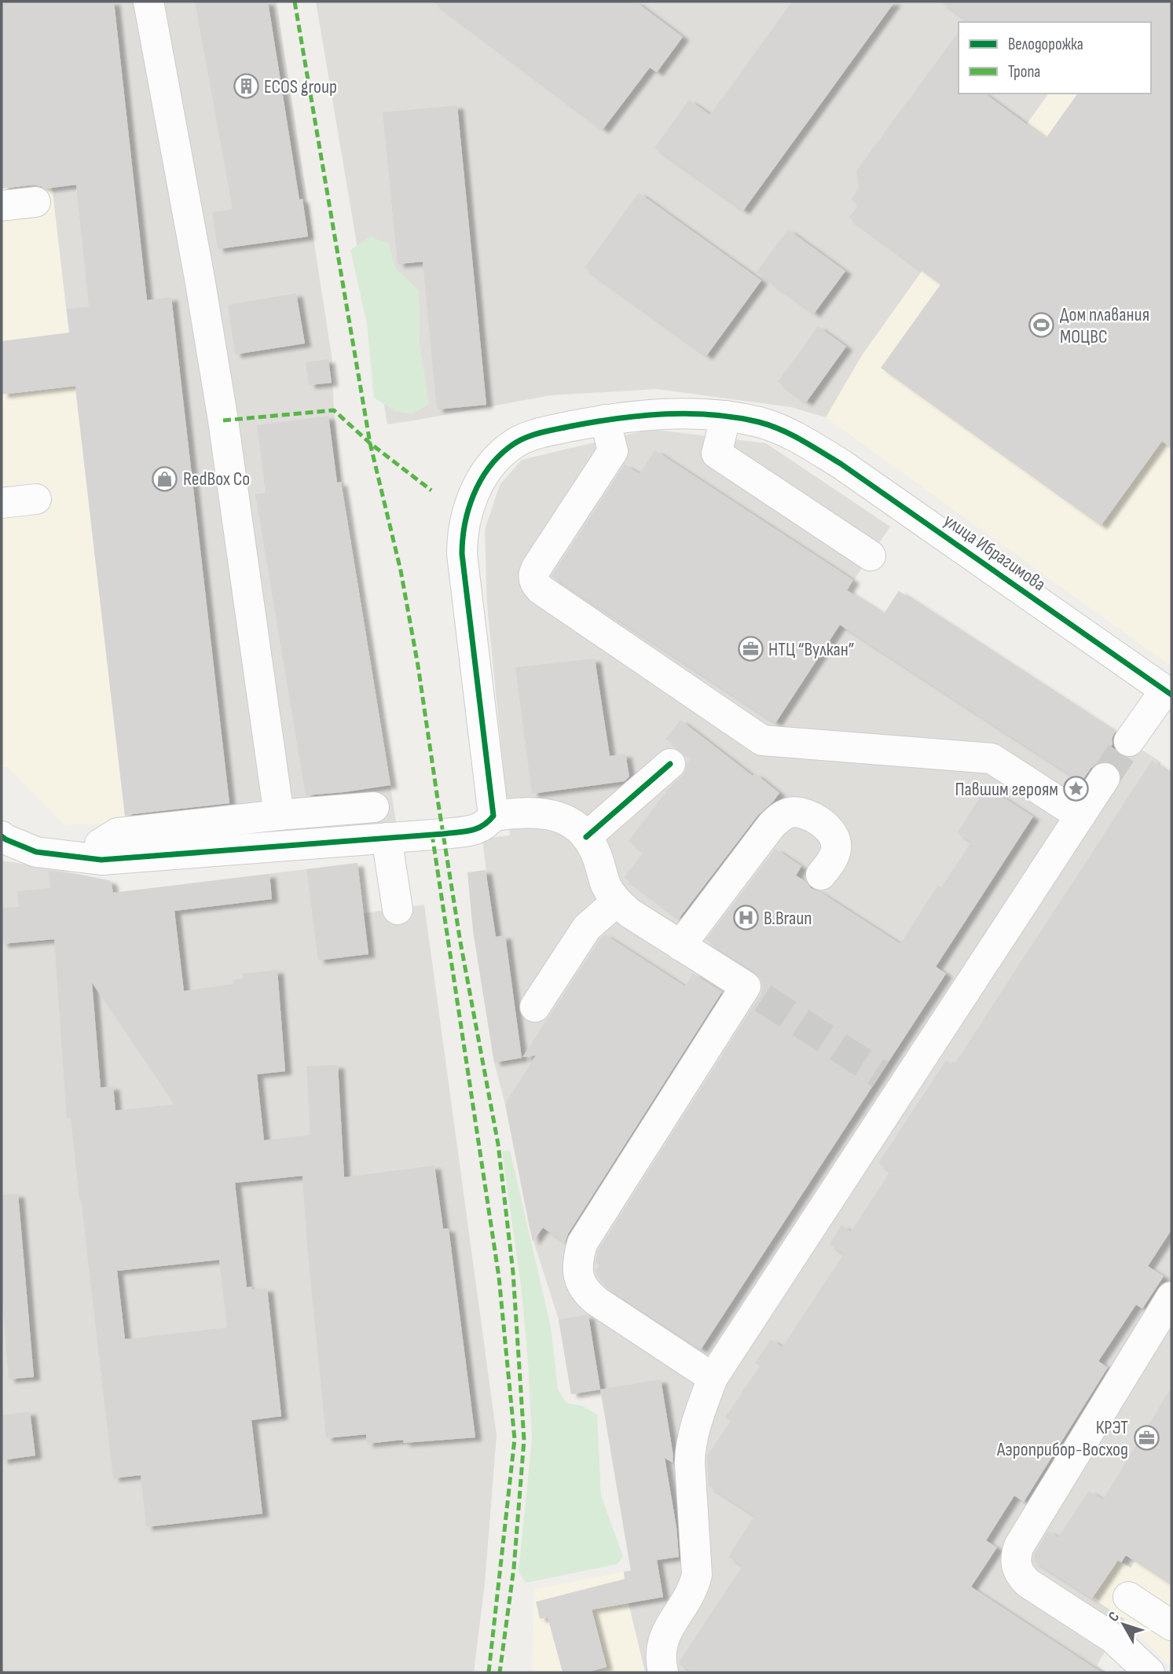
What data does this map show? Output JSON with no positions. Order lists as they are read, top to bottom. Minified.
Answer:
{"streets":{"street":["улица Ибрагимова"]},"places":{"building":["ECOS group"],"sports":["Дом плавания МОЦВС"],"shop":["RedBox Co"],"office":["НТЦ “Вулкан”","КРЭТ Аэроприбор-Восход"],"place":["Павшим героям"],"hospital":["B.Braun"]},"legend":["Велодорожка","Тропа"],"north":"top left"}
